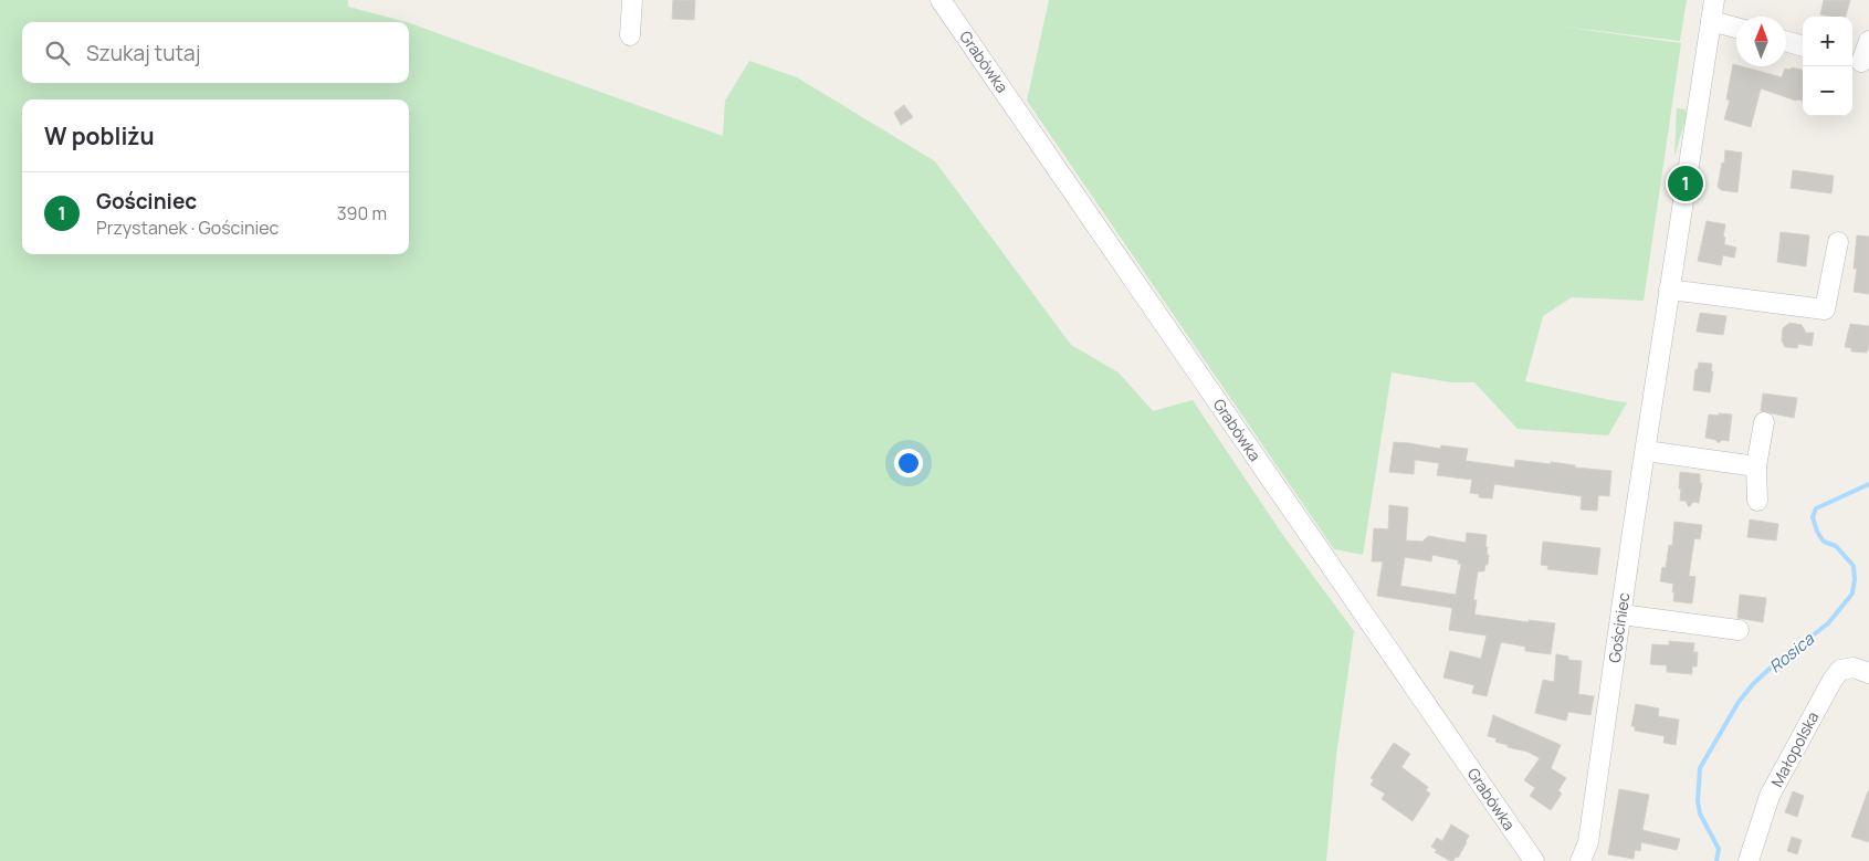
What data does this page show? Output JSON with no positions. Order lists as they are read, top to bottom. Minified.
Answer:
{"streets":{"street":["Grabówka","Gościniec","Małopolska"]},"water":["Rosica"],"north":"top","page":{"map_buttons":["+","−"],"search":"Szukaj tutaj","heading":"W pobliżu","pins":"1","list":[{"mark":"1","name":"Gościniec","note":"Przystanek · Gościniec","value":"390 m"}]}}
